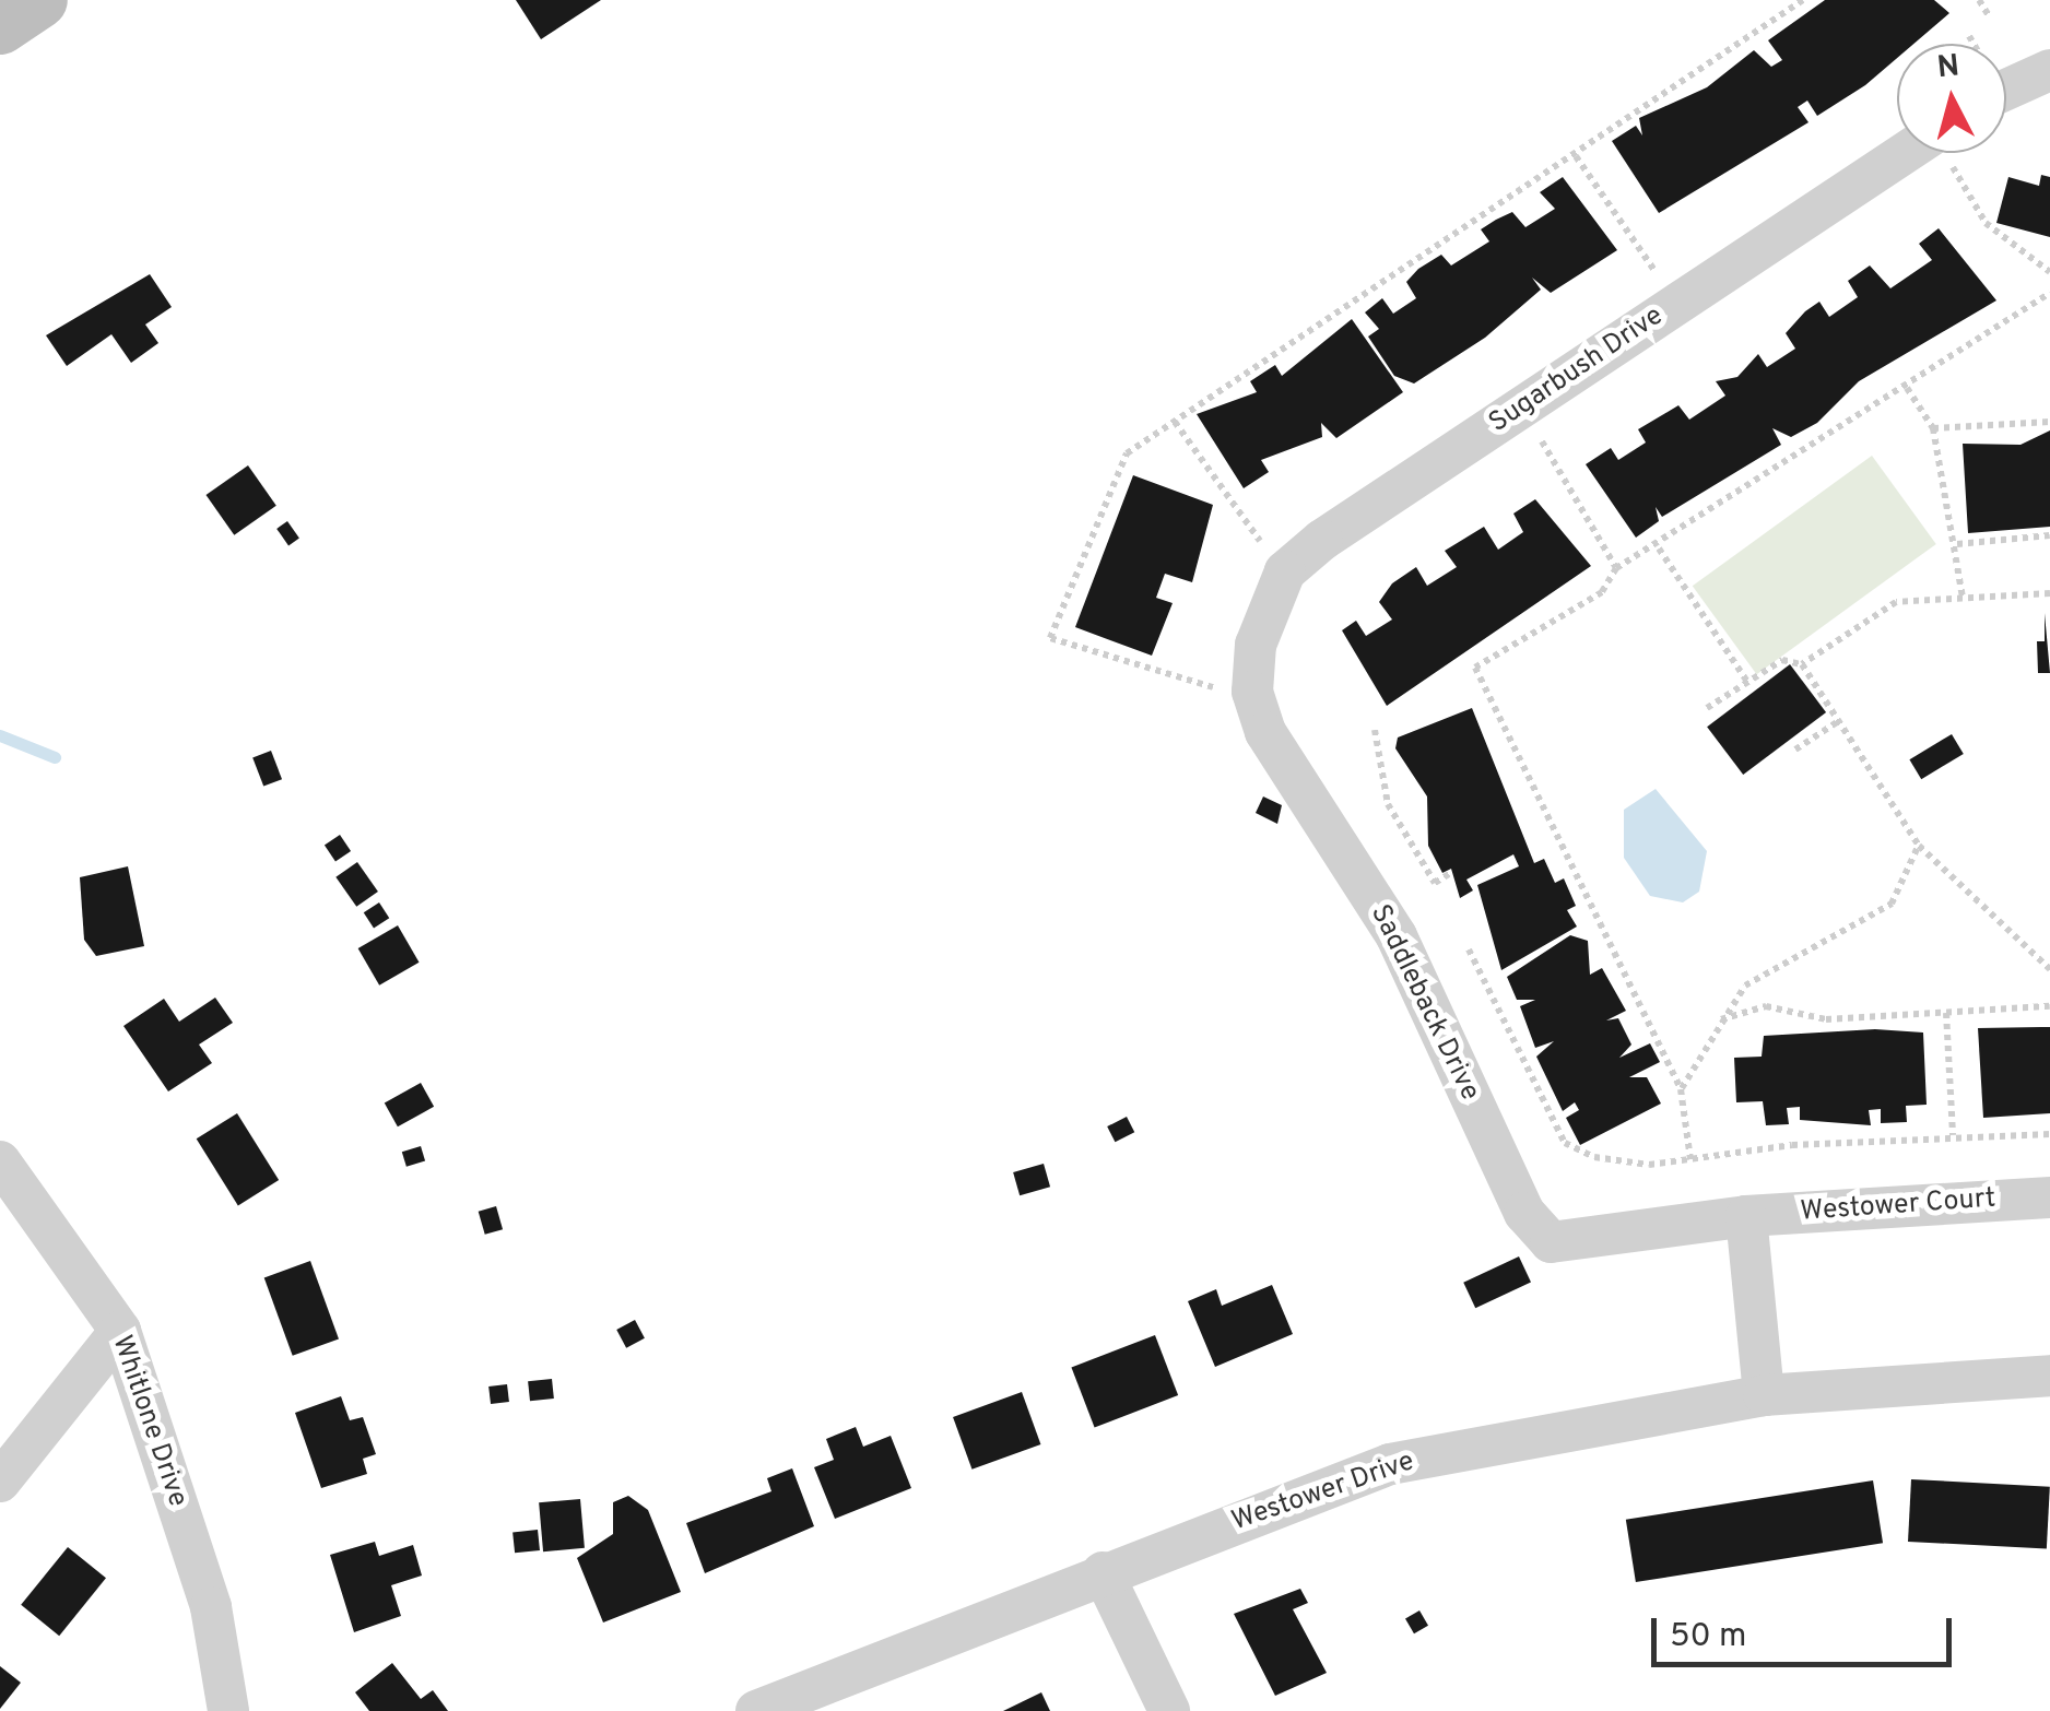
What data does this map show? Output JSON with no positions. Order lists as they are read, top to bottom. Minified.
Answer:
{"streets":{"street":["Sugarbush Drive","Saddleback Drive","Westower Court","Whitlone Drive","Westower Drive"]},"crossings":[["Sugarbush Drive","Saddleback Drive"],["Saddleback Drive","Westower Court"]],"scale_bar":"50 m","north":"top"}
